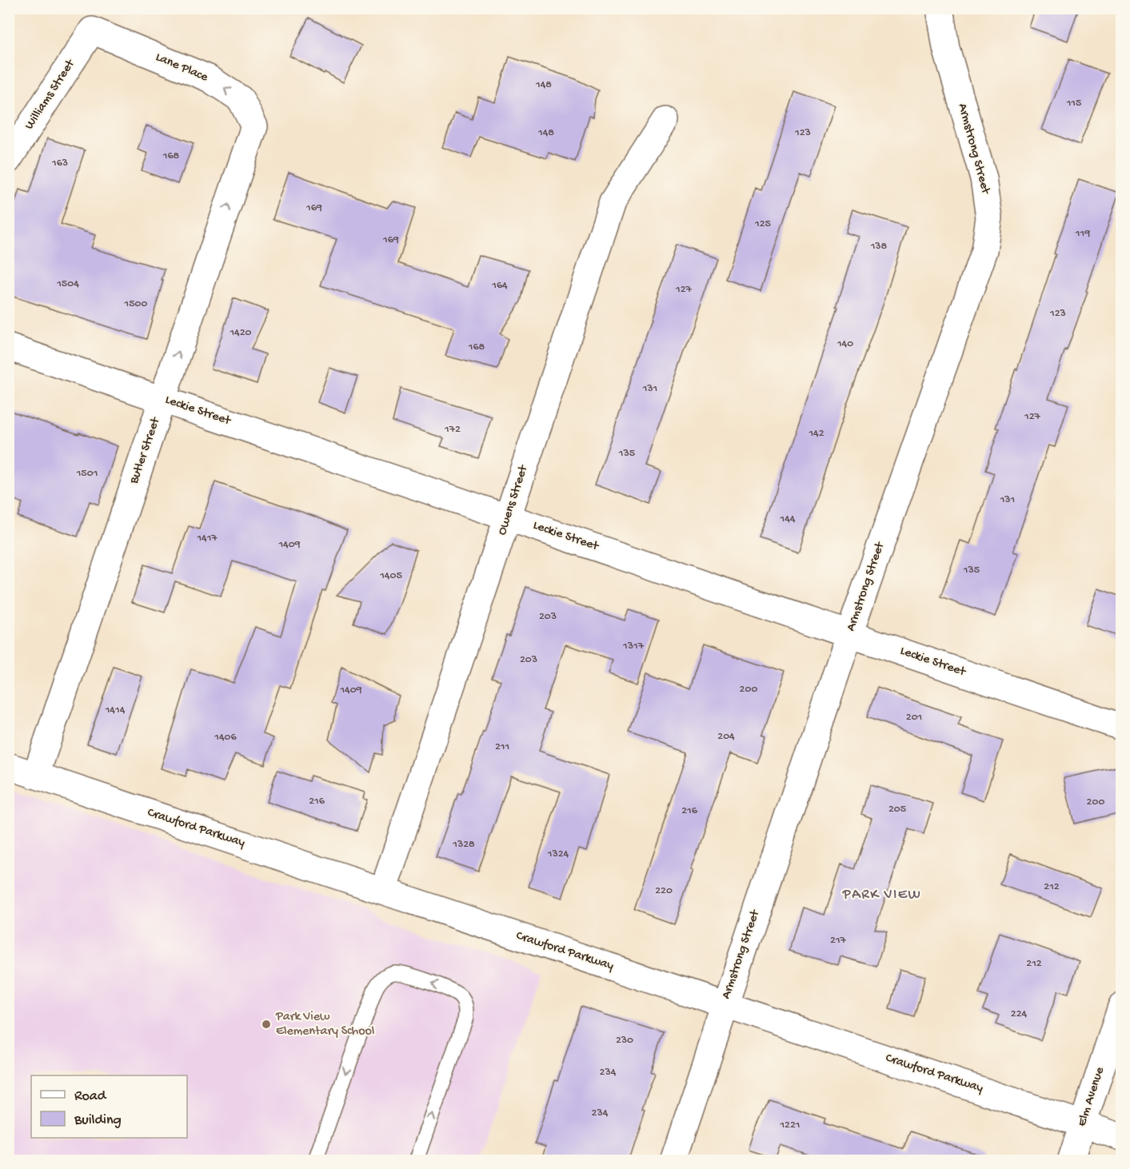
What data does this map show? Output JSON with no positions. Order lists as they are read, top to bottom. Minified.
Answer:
{"streets":{"street":["Lane Place","Williams Street","Armstrong Street","Leckie Street","Butler Street","Owens Street","Crawford Parkway","Elm Avenue"]},"crossings":[["Lane Place","Williams Street"],["Lane Place","Butler Street"],["Armstrong Street","Leckie Street"],["Armstrong Street","Crawford Parkway"],["Leckie Street","Butler Street"],["Leckie Street","Owens Street"],["Butler Street","Crawford Parkway"],["Owens Street","Crawford Parkway"],["Crawford Parkway","Elm Avenue"]],"one_way":["Lane Place","Butler Street"],"districts":["PARK VIEW"],"places":["Park View Elementary School"],"house_numbers":["148","115","148","123","168","163","169","125","119","169","138","1504","164","127","1500","123","1420","140","168","131","127","172","142","135","1501","131","144","1417","1409","135","1405","203","1317","203","200","1409","1414","201","204","1406","211","216","200","205","216","1328","1324","212","220","217","212","224","230","234","234","1221"],"legend":["Road","Building"]}
